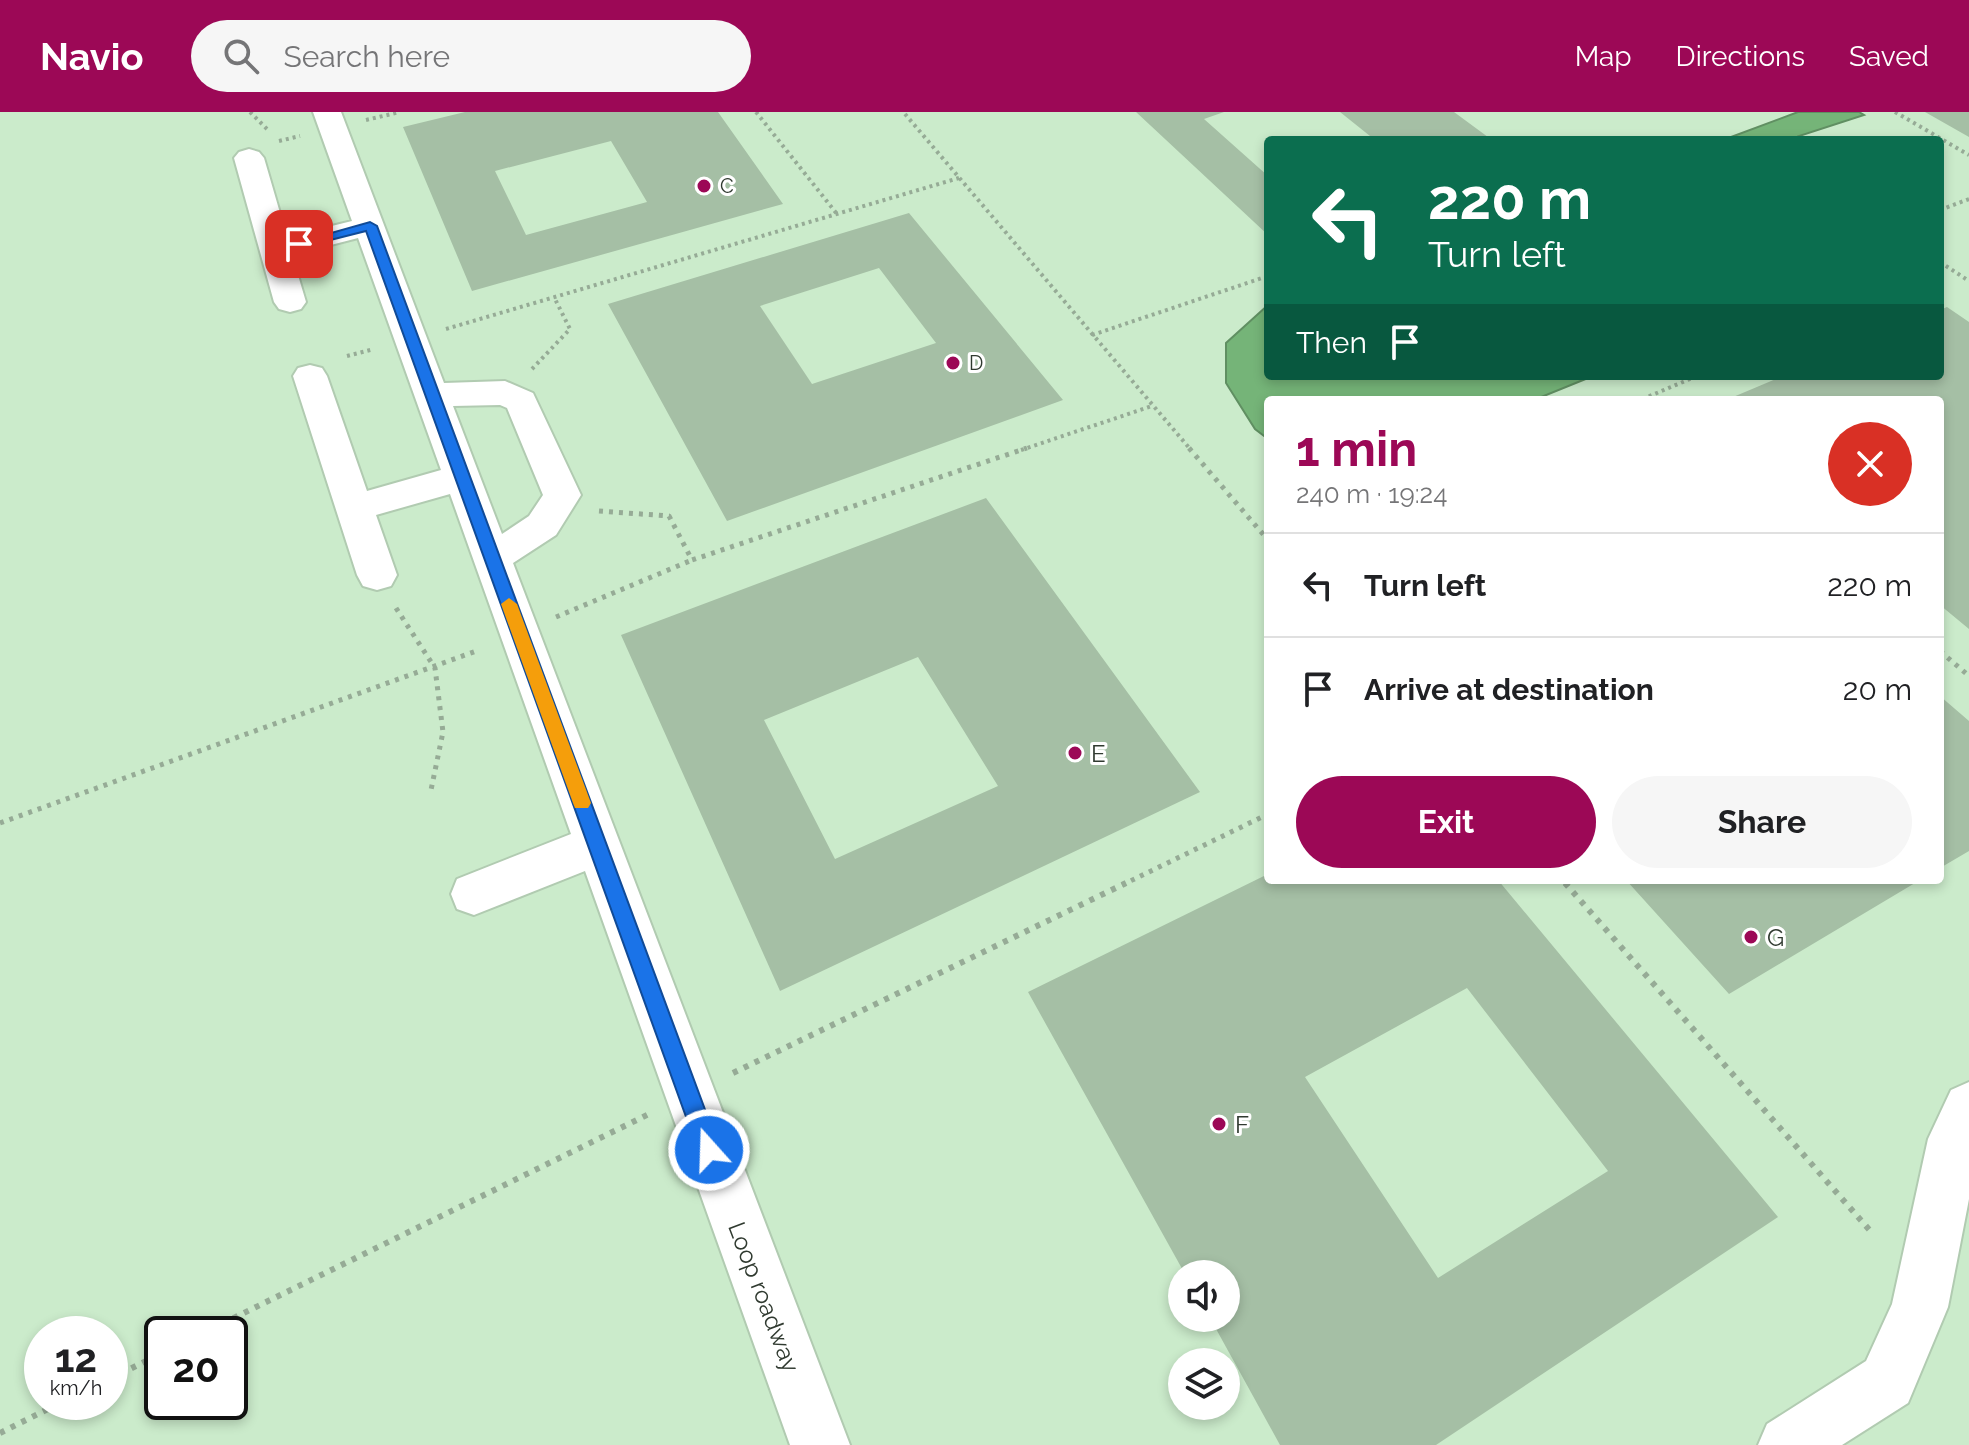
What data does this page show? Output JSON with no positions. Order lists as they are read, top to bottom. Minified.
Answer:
{"streets":{"lane":["Loop roadway"]},"places":["C","D","E","G","F"],"page":{"header":"Navio","search":"Search here","nav":["Map","Directions","Saved"],"turn":["220 m","Turn left"],"then":"Then","heading":["1 min","240 m · 19:24"],"list":[{"name":"Turn left","value":"220 m"},{"name":"Arrive at destination","value":"20 m"}],"buttons":["Exit","Share"],"speed":"12 km/h","limit":"20"}}
